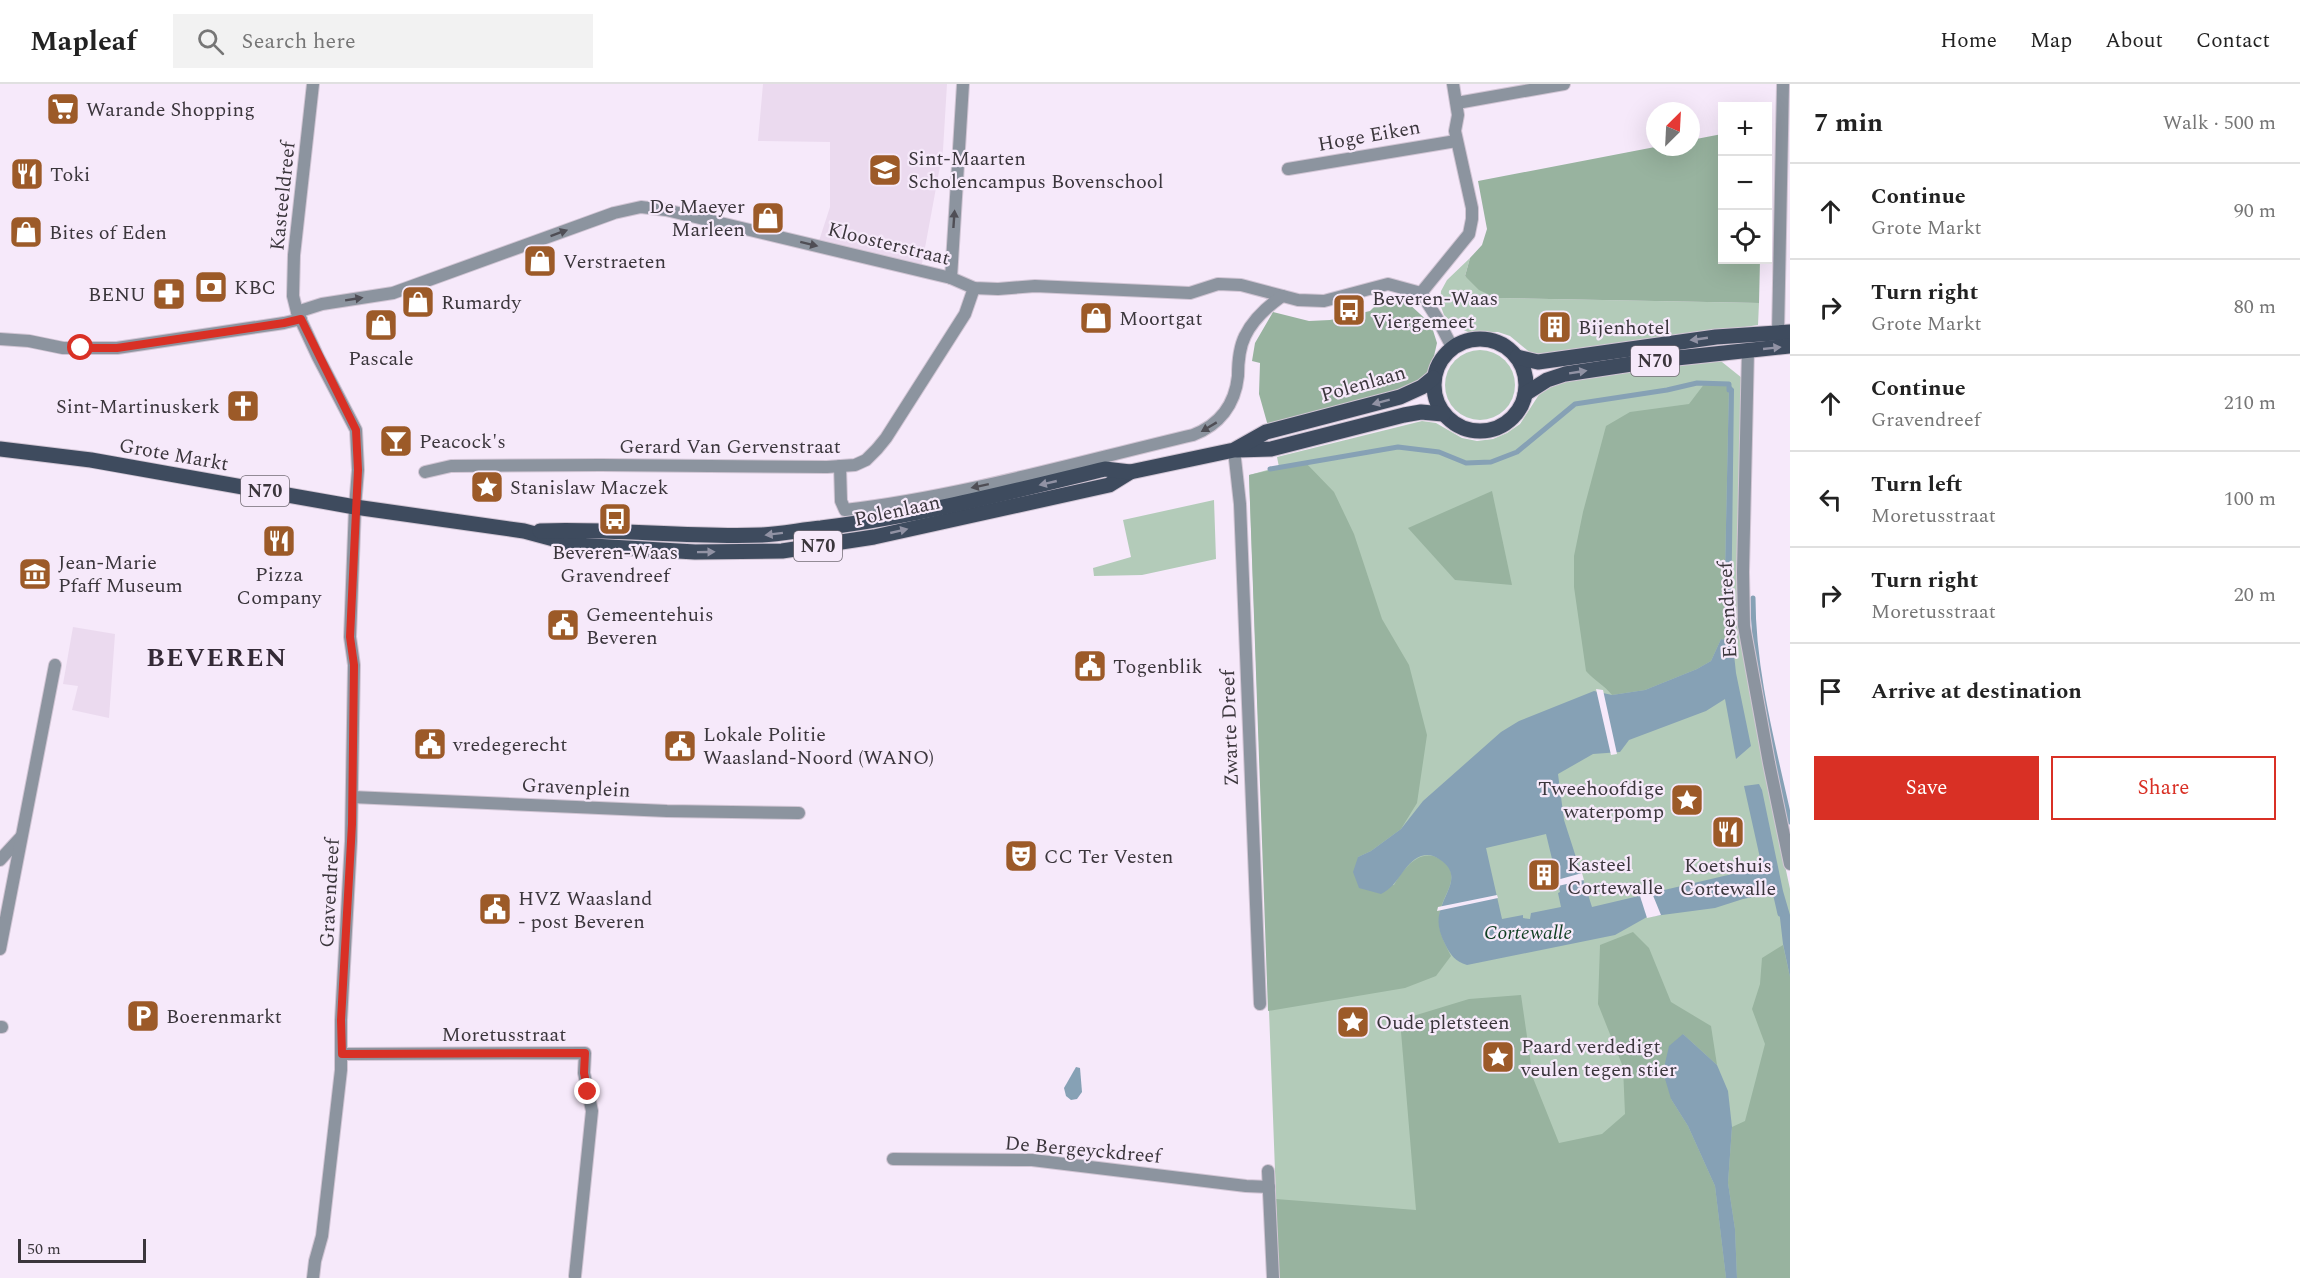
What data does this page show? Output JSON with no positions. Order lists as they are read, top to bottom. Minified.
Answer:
{"streets":{"main road":["N70","Polenlaan","Grote Markt"],"street":["Hoge Eiken","Kasteeldreef","Kloosterstraat","Gerard Van Gervenstraat","Essendreef","Zwarte Dreef","Gravenplein","Gravendreef","Moretusstraat","De Bergeyckdreef"]},"crossings":[["Kasteeldreef","Kloosterstraat"],["Kloosterstraat","Polenlaan"],["Kloosterstraat","Gerard Van Gervenstraat"],["N70","Polenlaan"],["N70","Essendreef"],["Polenlaan","Gerard Van Gervenstraat"],["Polenlaan","Grote Markt"],["Polenlaan","Zwarte Dreef"],["Polenlaan","Gravendreef"],["Grote Markt","Gravendreef"],["Gravenplein","Gravendreef"],["Gravendreef","Moretusstraat"]],"one_way":["Kloosterstraat","Polenlaan"],"districts":["BEVEREN"],"parks":["Cortewalle"],"places":{"supermarket":["Warande Shopping"],"school or university":["Sint-Maarten Scholencampus Bovenschool"],"restaurant":["Toki","Pizza Company","Koetshuis Cortewalle"],"shop":["De Maeyer Marleen","Bites of Eden","Verstraeten","Rumardy","Moortgat","Pascale"],"bank":["KBC"],"pharmacy":["BENU"],"bus stop":["Beveren-Waas Viergemeet","Beveren-Waas Gravendreef"],"building":["Bijenhotel","Kasteel Cortewalle"],"church":["Sint-Martinuskerk"],"bar":["Peacock's"],"place":["Stanislaw Maczek","Tweehoofdige waterpomp","Oude pletsteen","Paard verdedigt veulen tegen stier"],"museum":["Jean-Marie Pfaff Museum"],"public building":["Gemeentehuis Beveren","Togenblik","vredegerecht","Lokale Politie Waasland-Noord (WANO)","HVZ Waasland - post Beveren"],"theatre":["CC Ter Vesten"],"parking":["Boerenmarkt"]},"scale_bar":"50 m","north":"top right","page":{"header":"Mapleaf","search":"Search here","nav":["Home","Map","About","Contact"],"heading":["7 min","Walk · 500 m"],"map_buttons":["+","−"],"list":[["Continue","Grote Markt","90 m"],["Turn right","Grote Markt","80 m"],["Continue","Gravendreef","210 m"],["Turn left","Moretusstraat","100 m"],["Turn right","Moretusstraat","20 m"],"Arrive at destination"],"buttons":["Save","Share"],"scale":"50 m"}}
